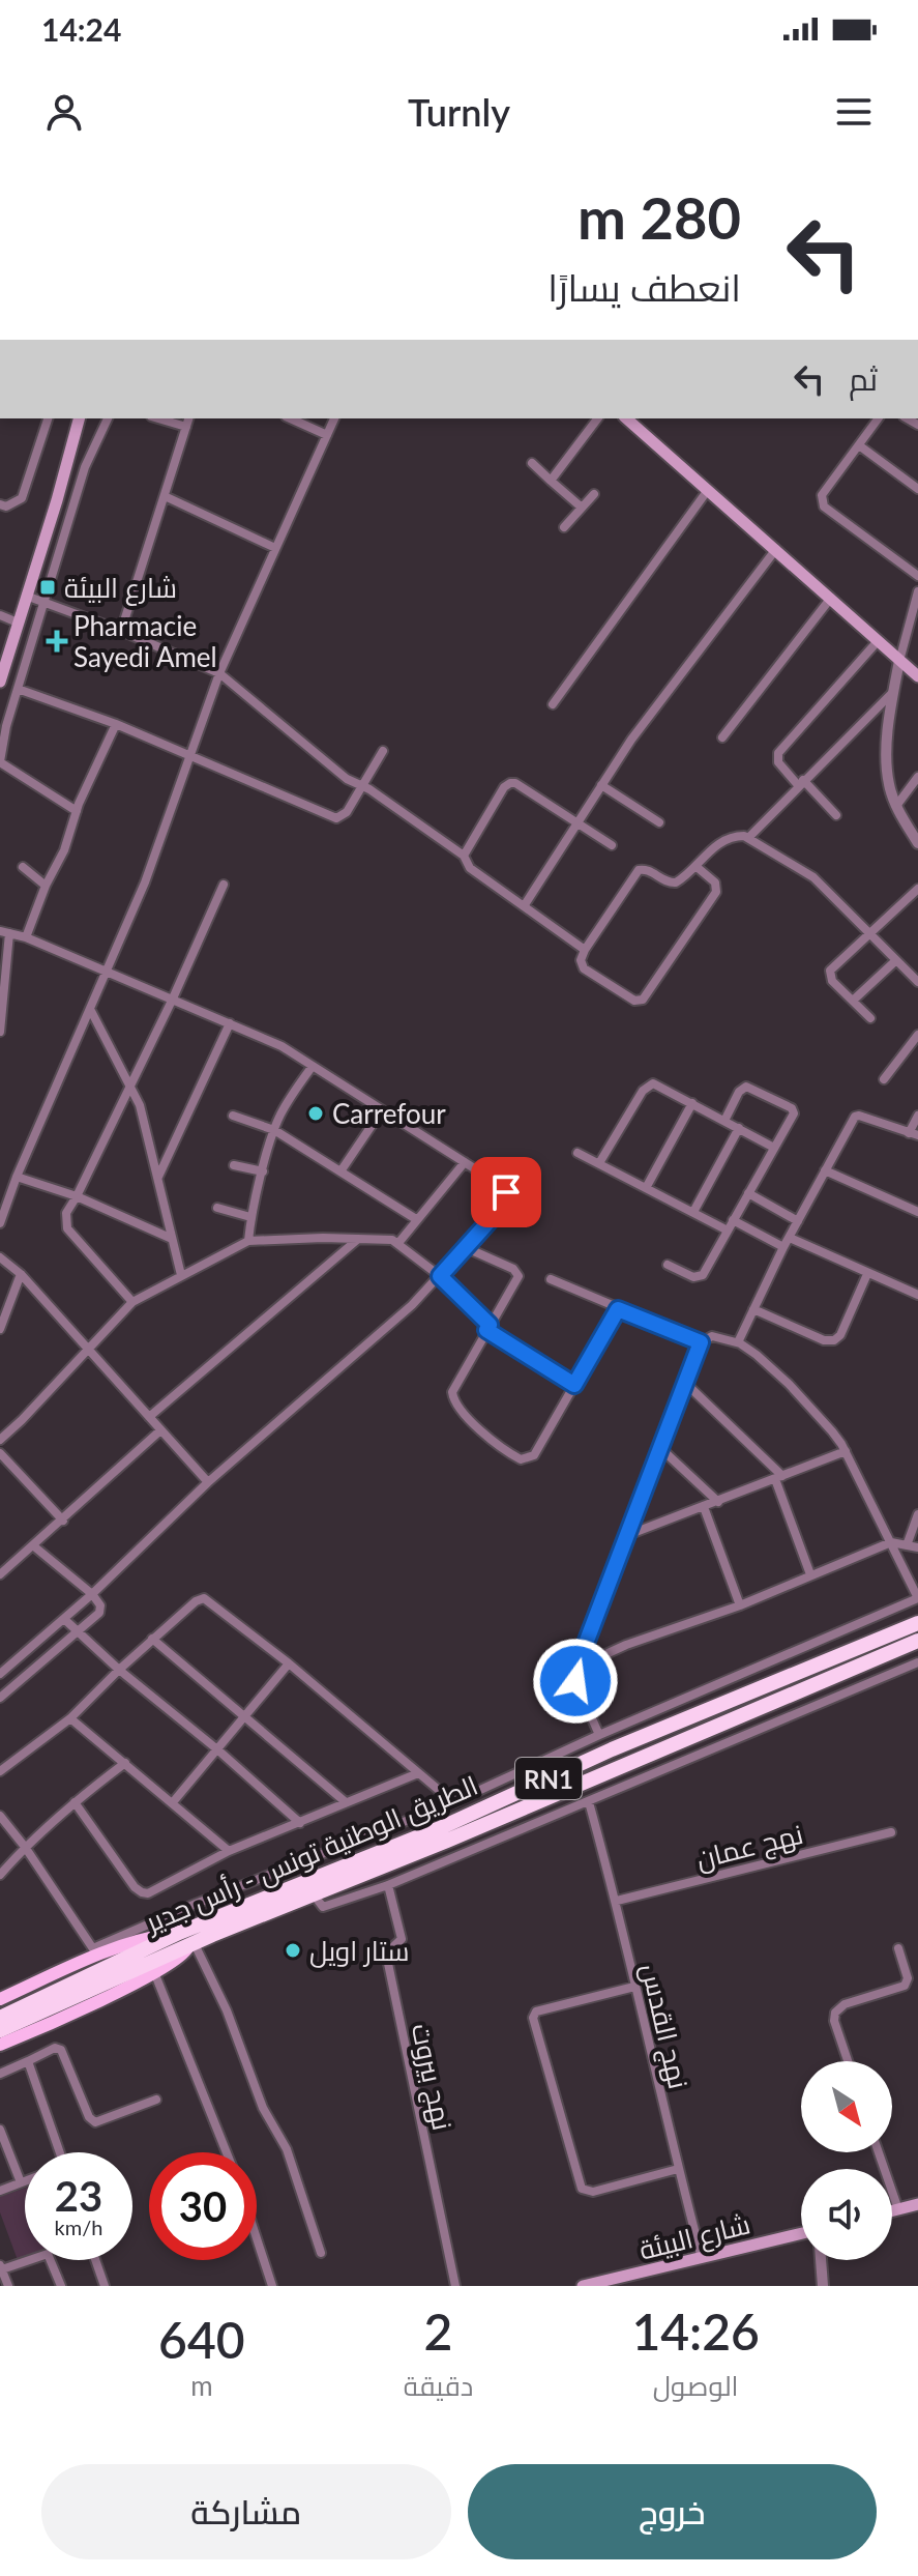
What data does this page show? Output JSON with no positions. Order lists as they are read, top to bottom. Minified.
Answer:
{"streets":{"highway":["RN1","الطريق الوطنية تونس - رأس جدير"],"main road":["شارع البيئة"],"street":["نهج عمان","نهج القدس","نهج بيروت"]},"crossings":[["نهج عمان","نهج القدس"],["نهج القدس","شارع البيئة"]],"places":{"transit":["شارع البيئة"],"health":["Pharmacie Sayedi Amel"],"other":["Carrefour","ستار اويل"]},"north":"bottom right","page":{"status":"14:24","header":"Turnly","turn":["280 m","انعطف يسارًا"],"then":"ثم","speed":"23 km/h","limit":"30","eta":["14:26","الوصول","2","دقيقة","640","m"],"buttons":["خروج","مشاركة"]}}
